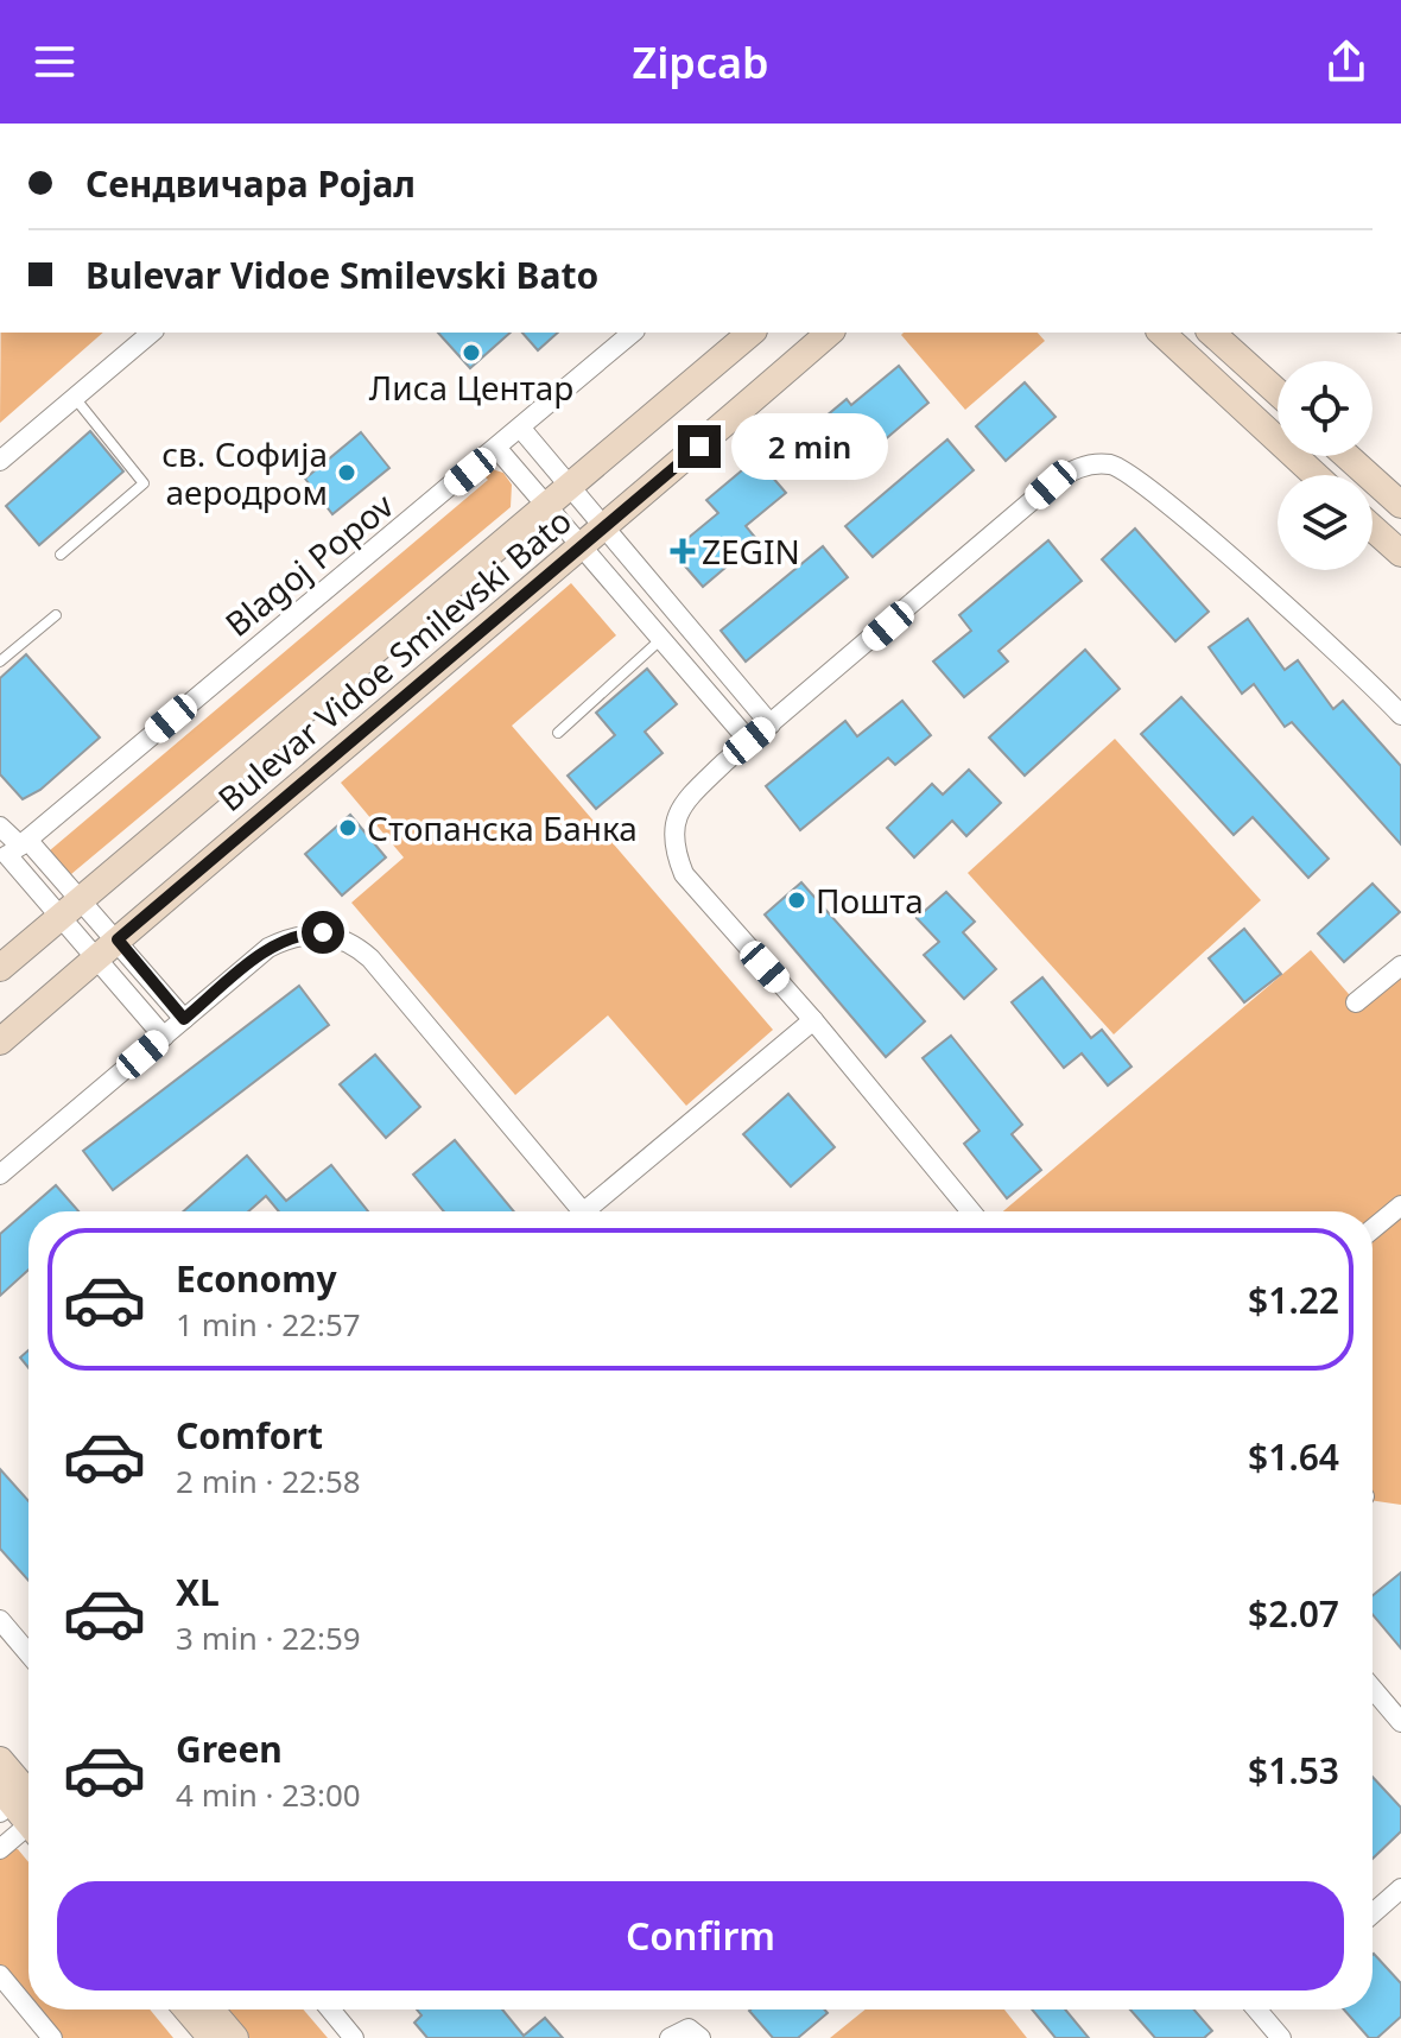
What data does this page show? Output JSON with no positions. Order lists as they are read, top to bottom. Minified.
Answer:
{"streets":{"street":["Blagoj Popov","Bulevar Vidoe Smilevski Bato"]},"places":{"other":["Лиса Центар","св. Софија аеродром","Стопанска Банка","Пошта"],"health":["ZEGIN"]},"page":{"header":"Zipcab","banner":["Сендвичара Ројал","Bulevar Vidoe Smilevski Bato"],"bubble":"2 min","list":[{"name":"Economy","note":"1 min · 22:57","value":"$1.22"},{"name":"Comfort","note":"2 min · 22:58","value":"$1.64"},{"name":"XL","note":"3 min · 22:59","value":"$2.07"},{"name":"Green","note":"4 min · 23:00","value":"$1.53"}],"buttons":"Confirm"}}
